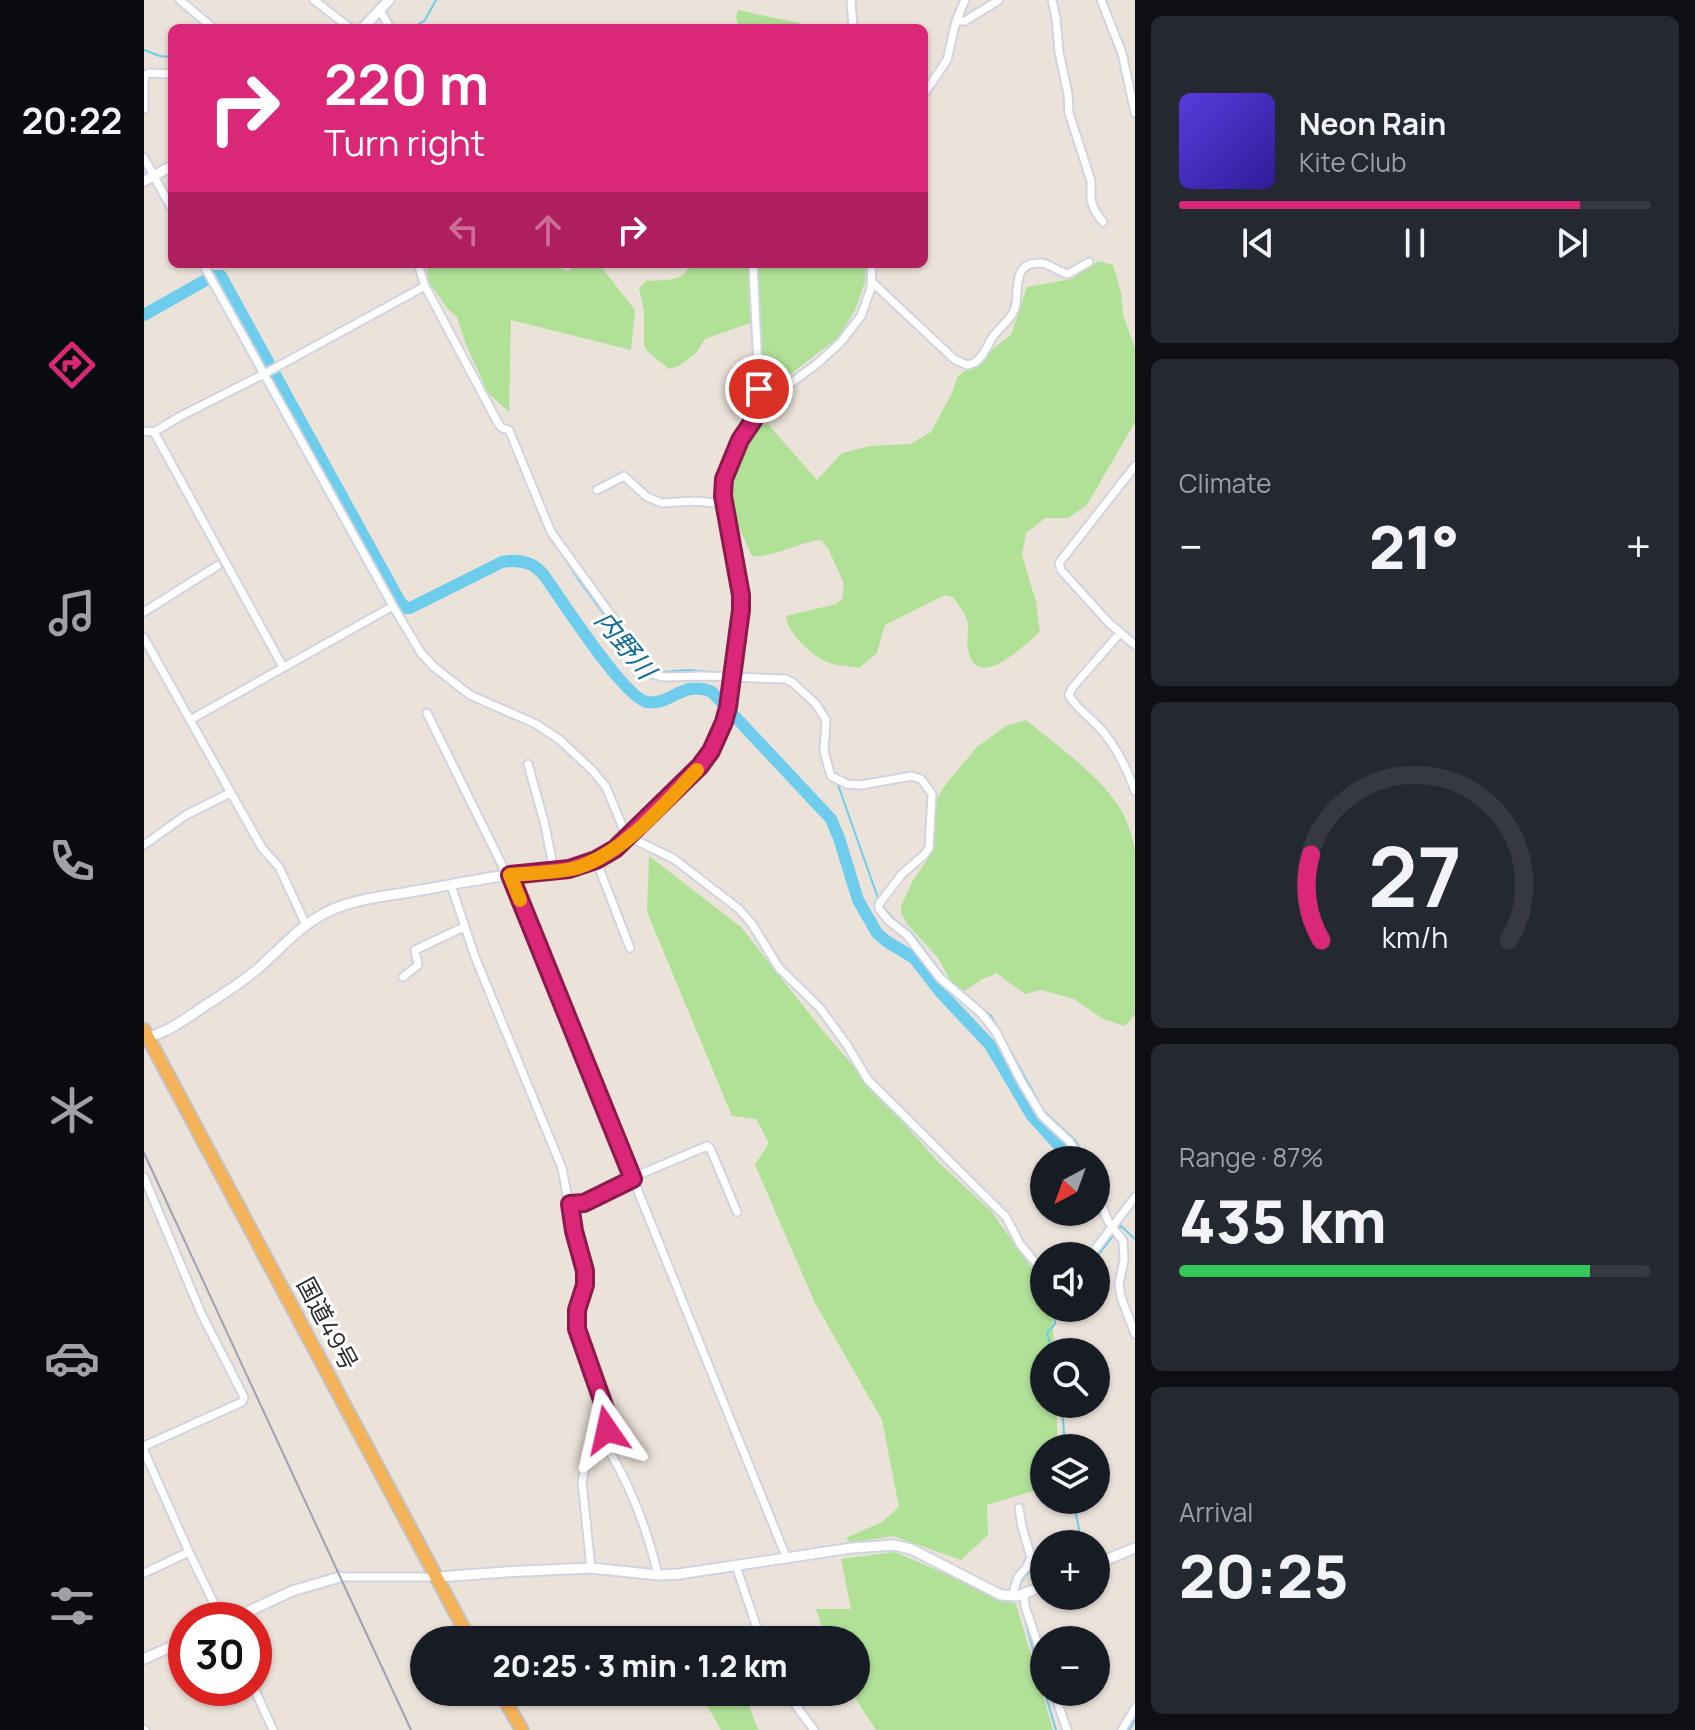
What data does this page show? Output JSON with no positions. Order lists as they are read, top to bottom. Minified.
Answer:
{"streets":{"highway":["国道49号"]},"water":["内野川"],"north":"bottom left","page":{"tabs":"20:22","turn":["220 m","Turn right"],"song":["Neon Rain","Kite Club"],"tile":["Climate",["Range · 87%","435 km"],["Arrival","20:25"]],"heat":["−","21°","+"],"map_buttons":["+","−"],"limit":"30","trip":"20:25 · 3 min · 1.2 km","gauge":["27","km/h"]}}
